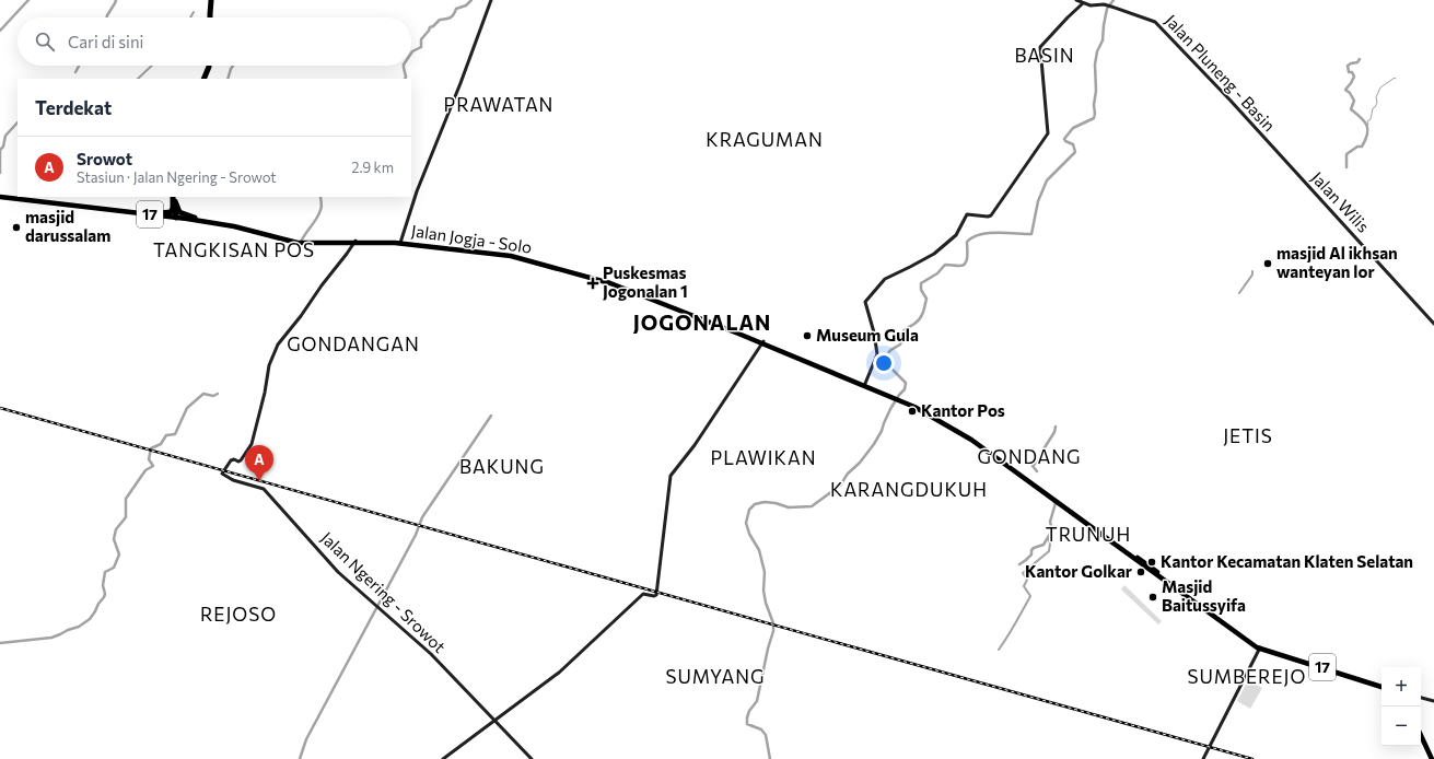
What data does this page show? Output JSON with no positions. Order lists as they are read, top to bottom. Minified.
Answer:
{"streets":{"highway":["17","Jalan Jogja - Solo"],"main road":["Jalan Pluneng - Basin","Jalan Wilis","Jalan Ngering - Srowot"]},"crossings":[["Jalan Pluneng - Basin","Jalan Wilis"],["Jalan Jogja - Solo","Jalan Ngering - Srowot"]],"districts":["BASIN","PRAWATAN","KRAGUMAN","TANGKISAN POS","JOGONALAN","GONDANGAN","JETIS","GONDANG","PLAWIKAN","BAKUNG","KARANGDUKUH","TRUNUH","REJOSO","SUMYANG","SUMBEREJO"],"places":{"other":["masjid darussalam","masjid Al ikhsan wanteyan lor","Museum Gula","Kantor Pos","Kantor Kecamatan Klaten Selatan","Kantor Golkar","Masjid Baitussyifa"],"health":["Puskesmas Jogonalan 1"]},"page":{"search":"Cari di sini","heading":"Terdekat","list":[{"mark":"A","name":"Srowot","note":"Stasiun · Jalan Ngering - Srowot","value":"2.9 km"}],"pins":"A","map_buttons":["+","−"]}}
